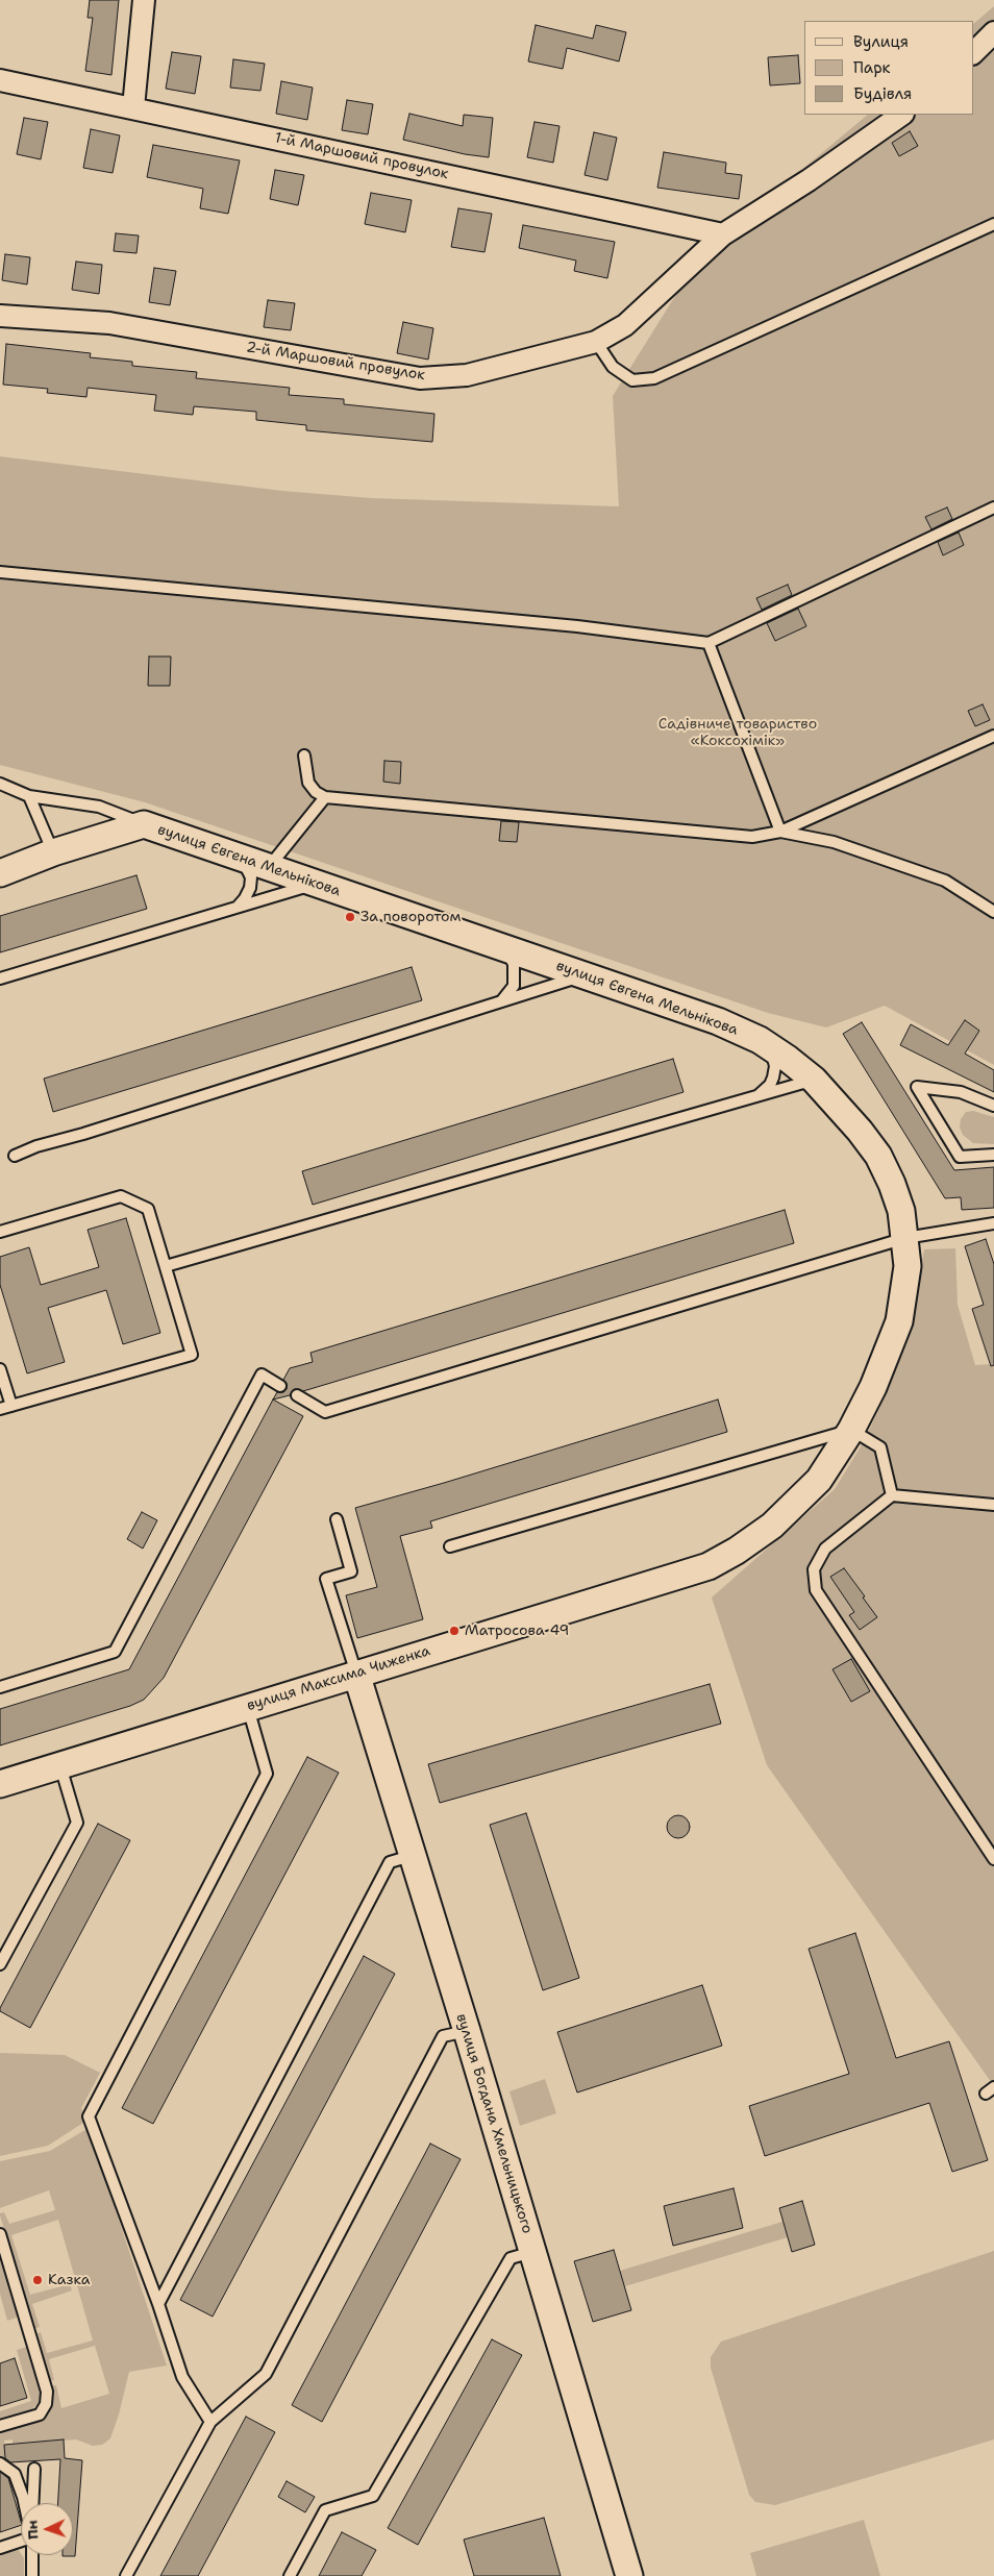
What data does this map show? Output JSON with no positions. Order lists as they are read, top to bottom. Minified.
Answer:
{"streets":{"street":["1-й Маршовий провулок","2-й Маршовий провулок","вулиця Євгена Мельнікова","вулиця Максима Чиженка","вулиця Богдана Хмельницького"]},"crossings":[["1-й Маршовий провулок","2-й Маршовий провулок"],["вулиця Євгена Мельнікова","вулиця Максима Чиженка"],["вулиця Максима Чиженка","вулиця Богдана Хмельницького"]],"parks":["Садівниче товариство «Коксохімік»"],"places":["За поворотом","Матросова 49","Казка"],"legend":["Вулиця","Парк","Будівля"],"north":"left"}
